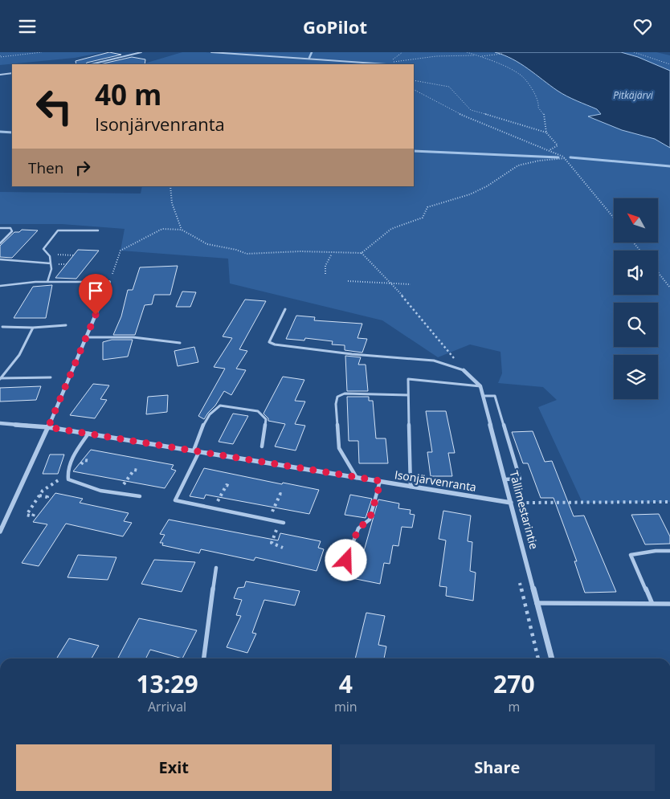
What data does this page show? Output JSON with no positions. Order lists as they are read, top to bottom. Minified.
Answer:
{"streets":{"street":["Isonjärvenranta","Tallimestarintie"]},"crossings":[["Isonjärvenranta","Tallimestarintie"]],"water":["Pitkäjärvi"],"north":"top left","page":{"header":"GoPilot","turn":["40 m","Isonjärvenranta"],"then":"Then","eta":["13:29","Arrival","4","min","270","m"],"buttons":["Exit","Share"]}}
